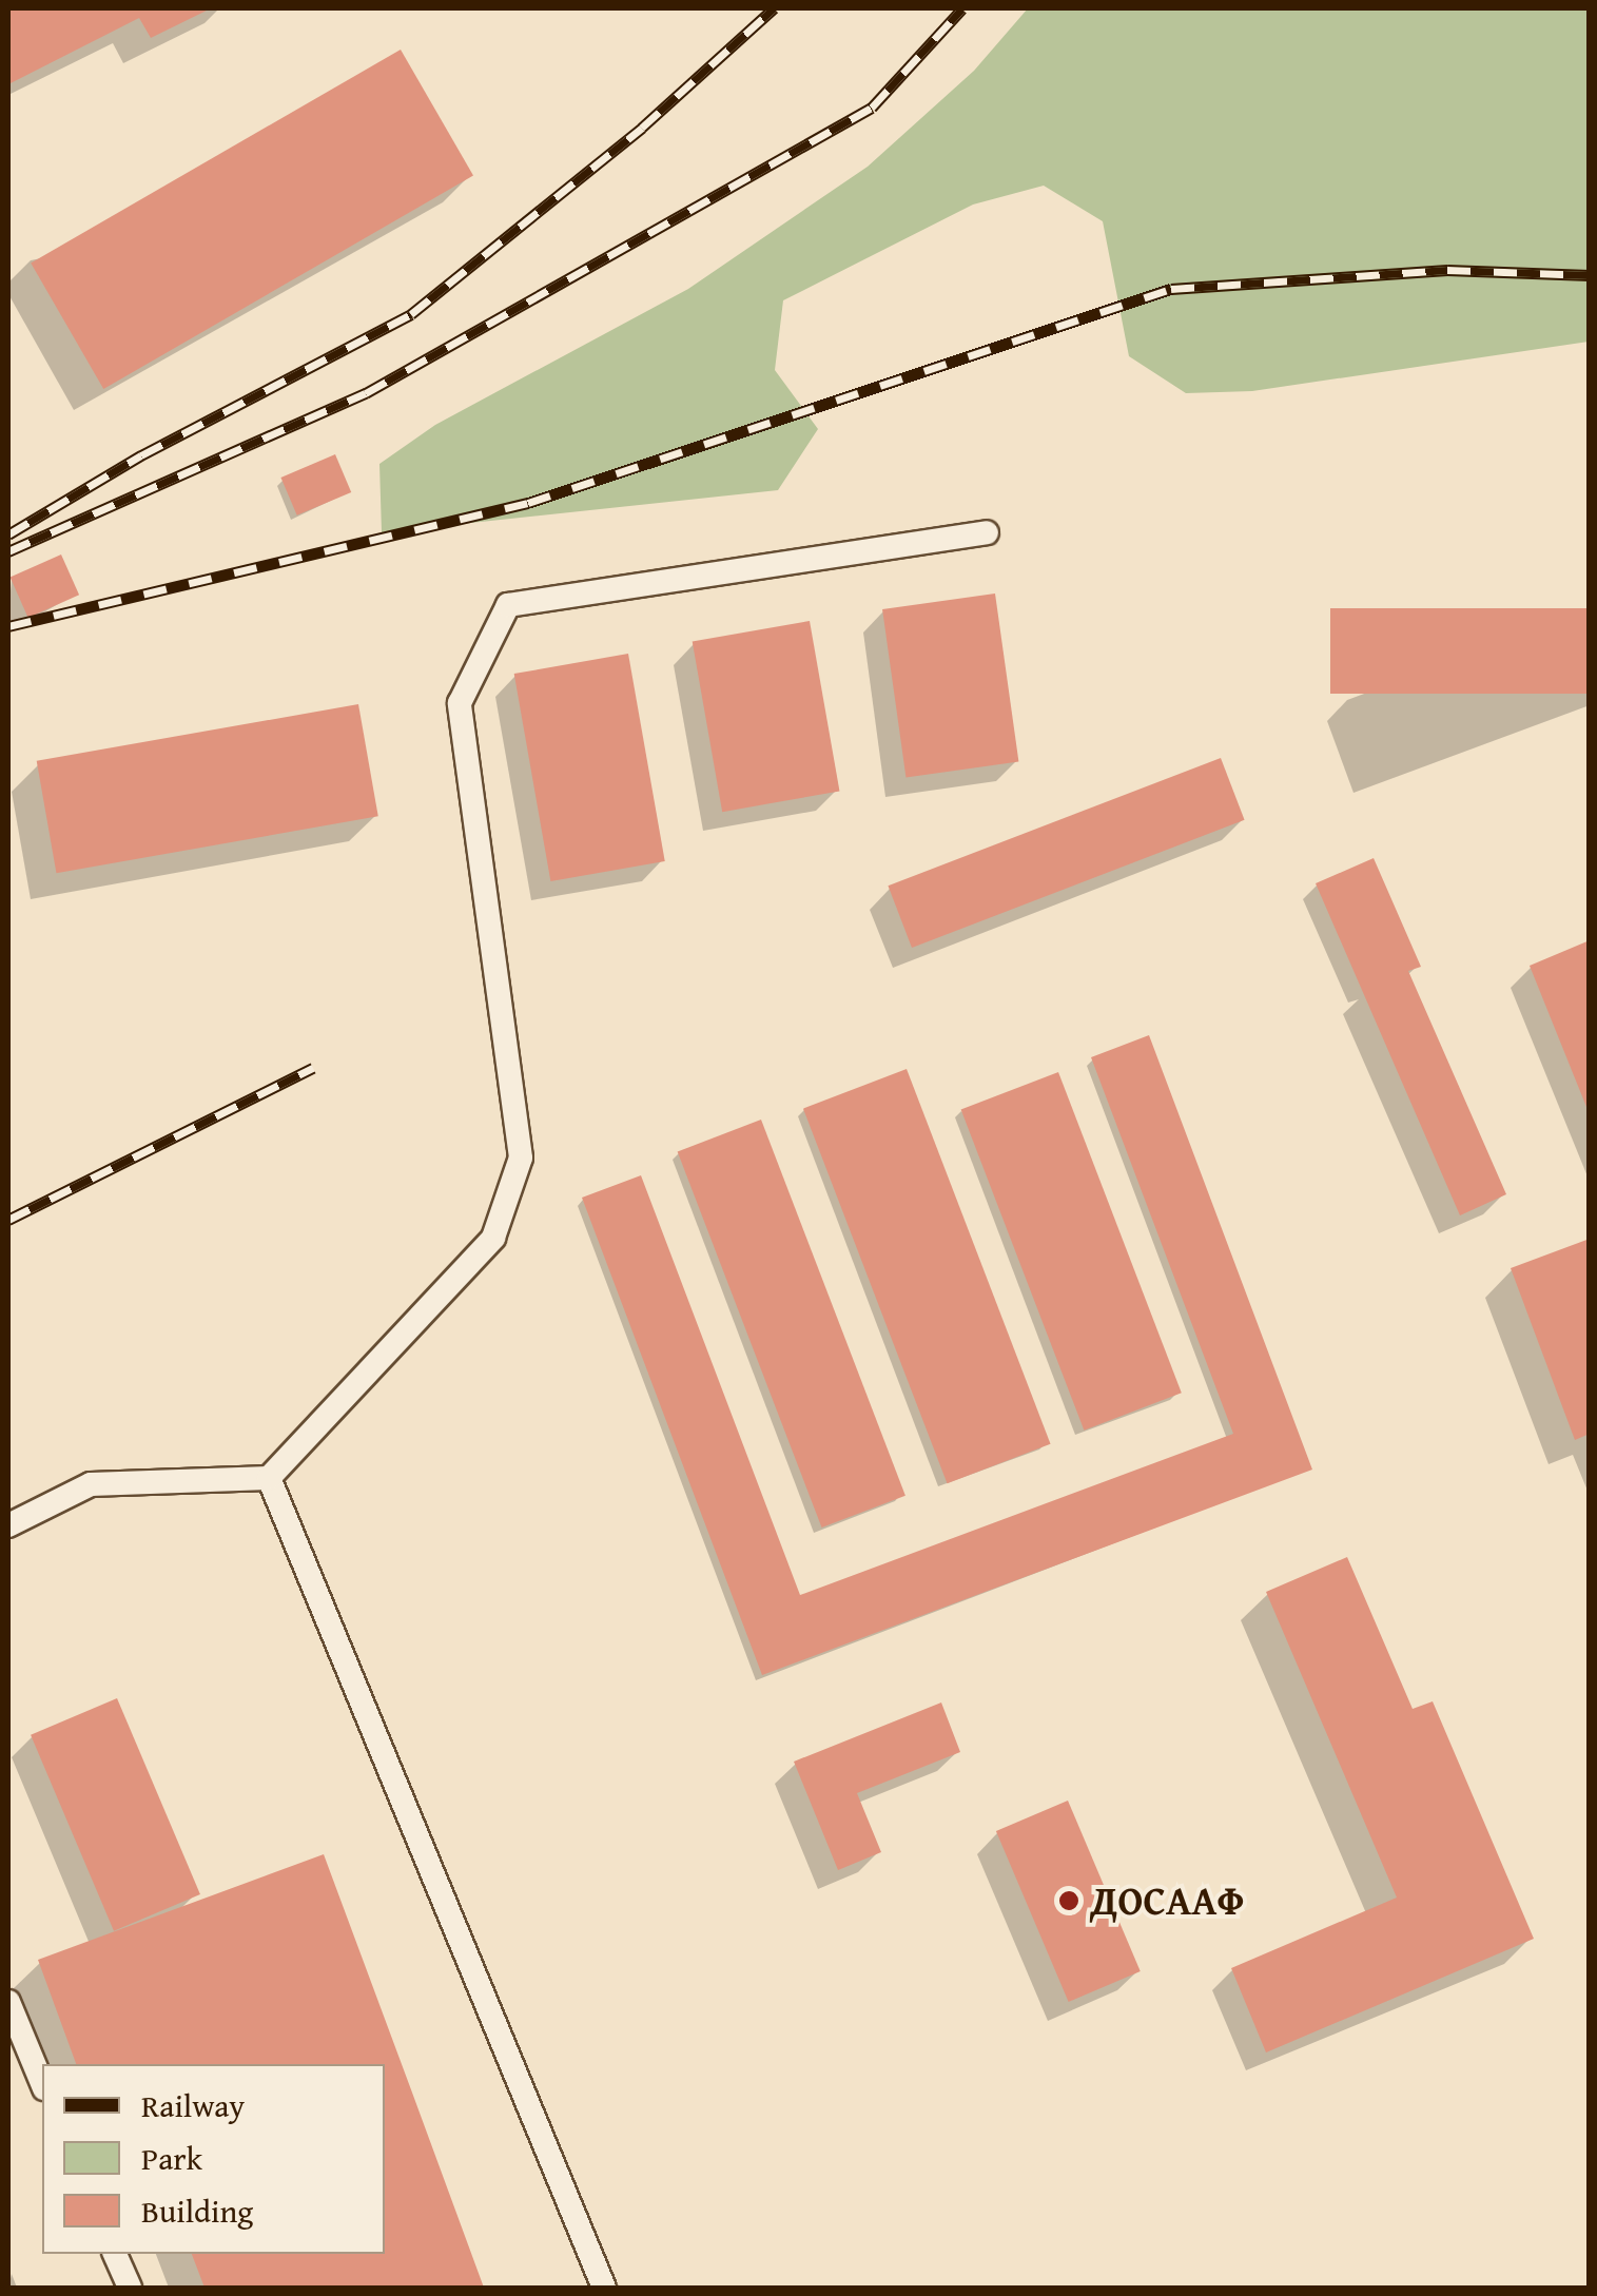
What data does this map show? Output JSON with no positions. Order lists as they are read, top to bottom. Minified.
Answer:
{"places":["ДОСААФ"],"legend":["Railway","Park","Building"]}
